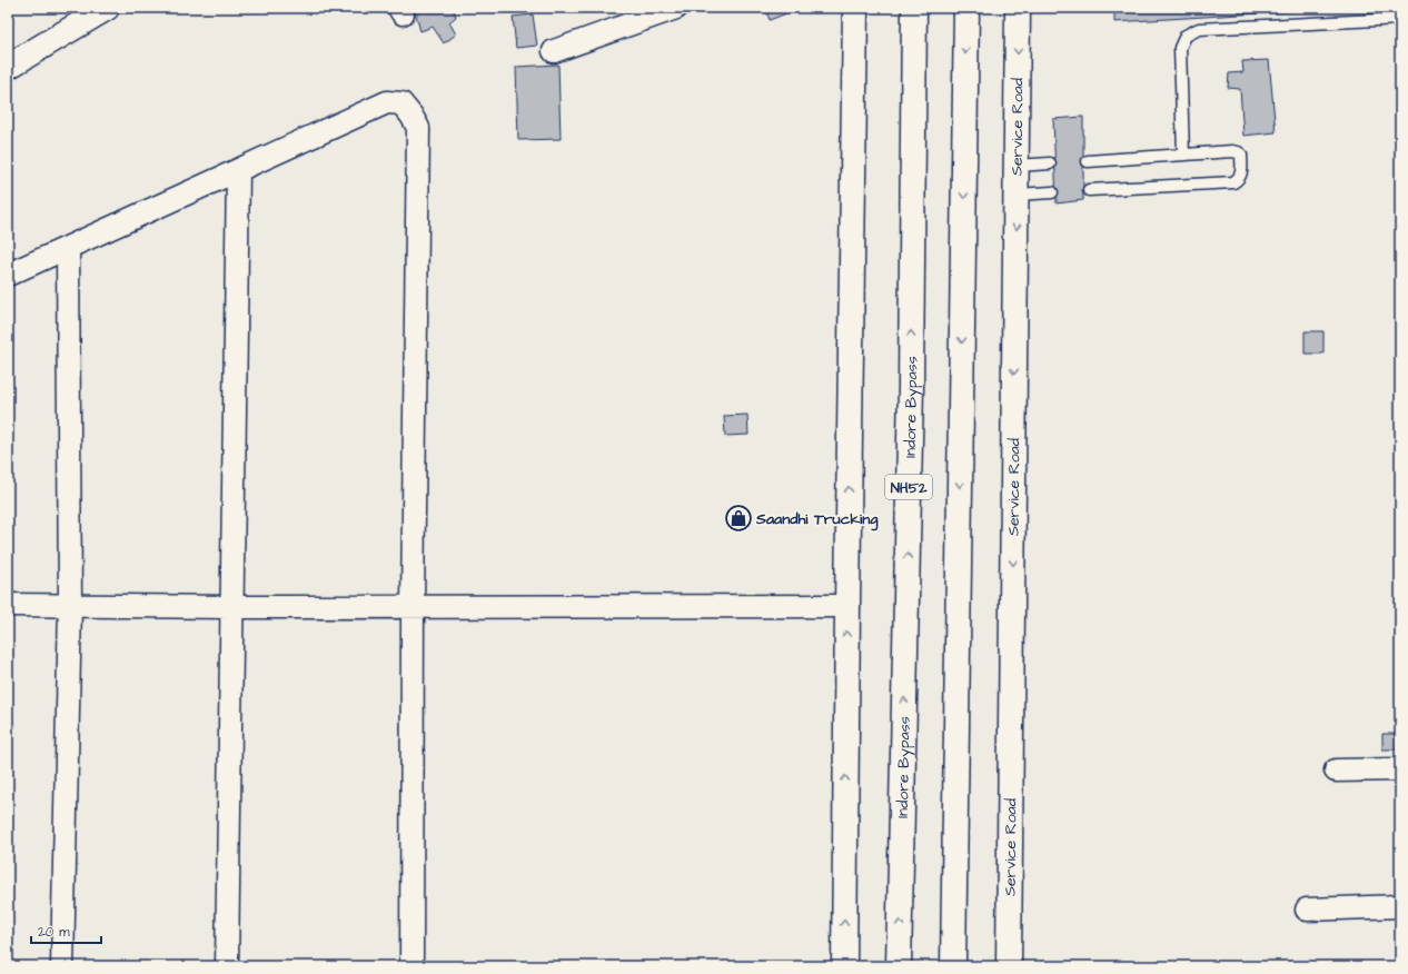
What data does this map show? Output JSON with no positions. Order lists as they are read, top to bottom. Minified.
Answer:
{"streets":{"main road":["Service Road","Indore Bypass","NH52"]},"places":{"shop":["Saandhi Trucking"]},"scale_bar":"20 m"}
